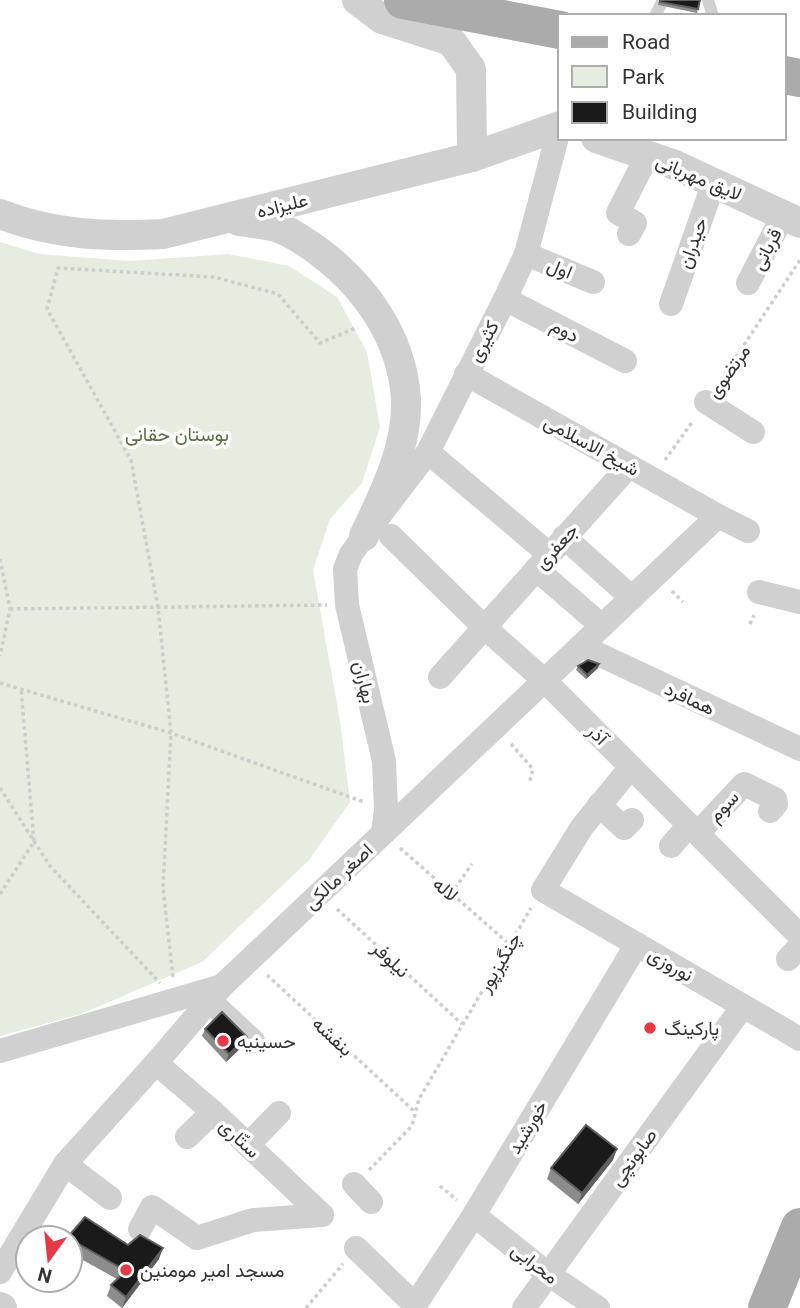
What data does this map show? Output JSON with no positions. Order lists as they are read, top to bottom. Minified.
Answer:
{"streets":{"street":["لایق مهربانی","علیزاده","حیدران","قربانی","اول","دوم","کثیری","شیخ الاسلامی","جعفری","بهاران","همافرد","آذر","سوم","اصغر مالکی","نوروزی","خورشید","ستّاری","صابونچی","محرابی"],"path":["مرتضوی","لاله","نیلوفر","چنگیزپور","بنفشه"]},"crossings":[["لایق مهربانی","حیدران"],["لایق مهربانی","قربانی"],["اول","کثیری"],["دوم","کثیری"],["کثیری","شیخ الاسلامی"],["کثیری","بهاران"],["کثیری","آذر"],["مرتضوی","شیخ الاسلامی"],["شیخ الاسلامی","جعفری"],["شیخ الاسلامی","اصغر مالکی"],["جعفری","آذر"],["بهاران","آذر"],["بهاران","اصغر مالکی"],["بهاران","لاله"],["همافرد","اصغر مالکی"],["آذر","سوم"],["آذر","اصغر مالکی"],["اصغر مالکی","لاله"],["اصغر مالکی","نیلوفر"],["اصغر مالکی","بنفشه"],["اصغر مالکی","ستّاری"],["لاله","چنگیزپور"],["نیلوفر","چنگیزپور"],["چنگیزپور","نوروزی"],["چنگیزپور","بنفشه"],["نوروزی","خورشید"],["نوروزی","صابونچی"],["خورشید","محرابی"],["صابونچی","محرابی"]],"parks":["بوستان حقانی"],"places":["پارکینگ","حسینیه","مسجد امیر مومنین"],"legend":["Road","Park","Building"],"north":"bottom"}
